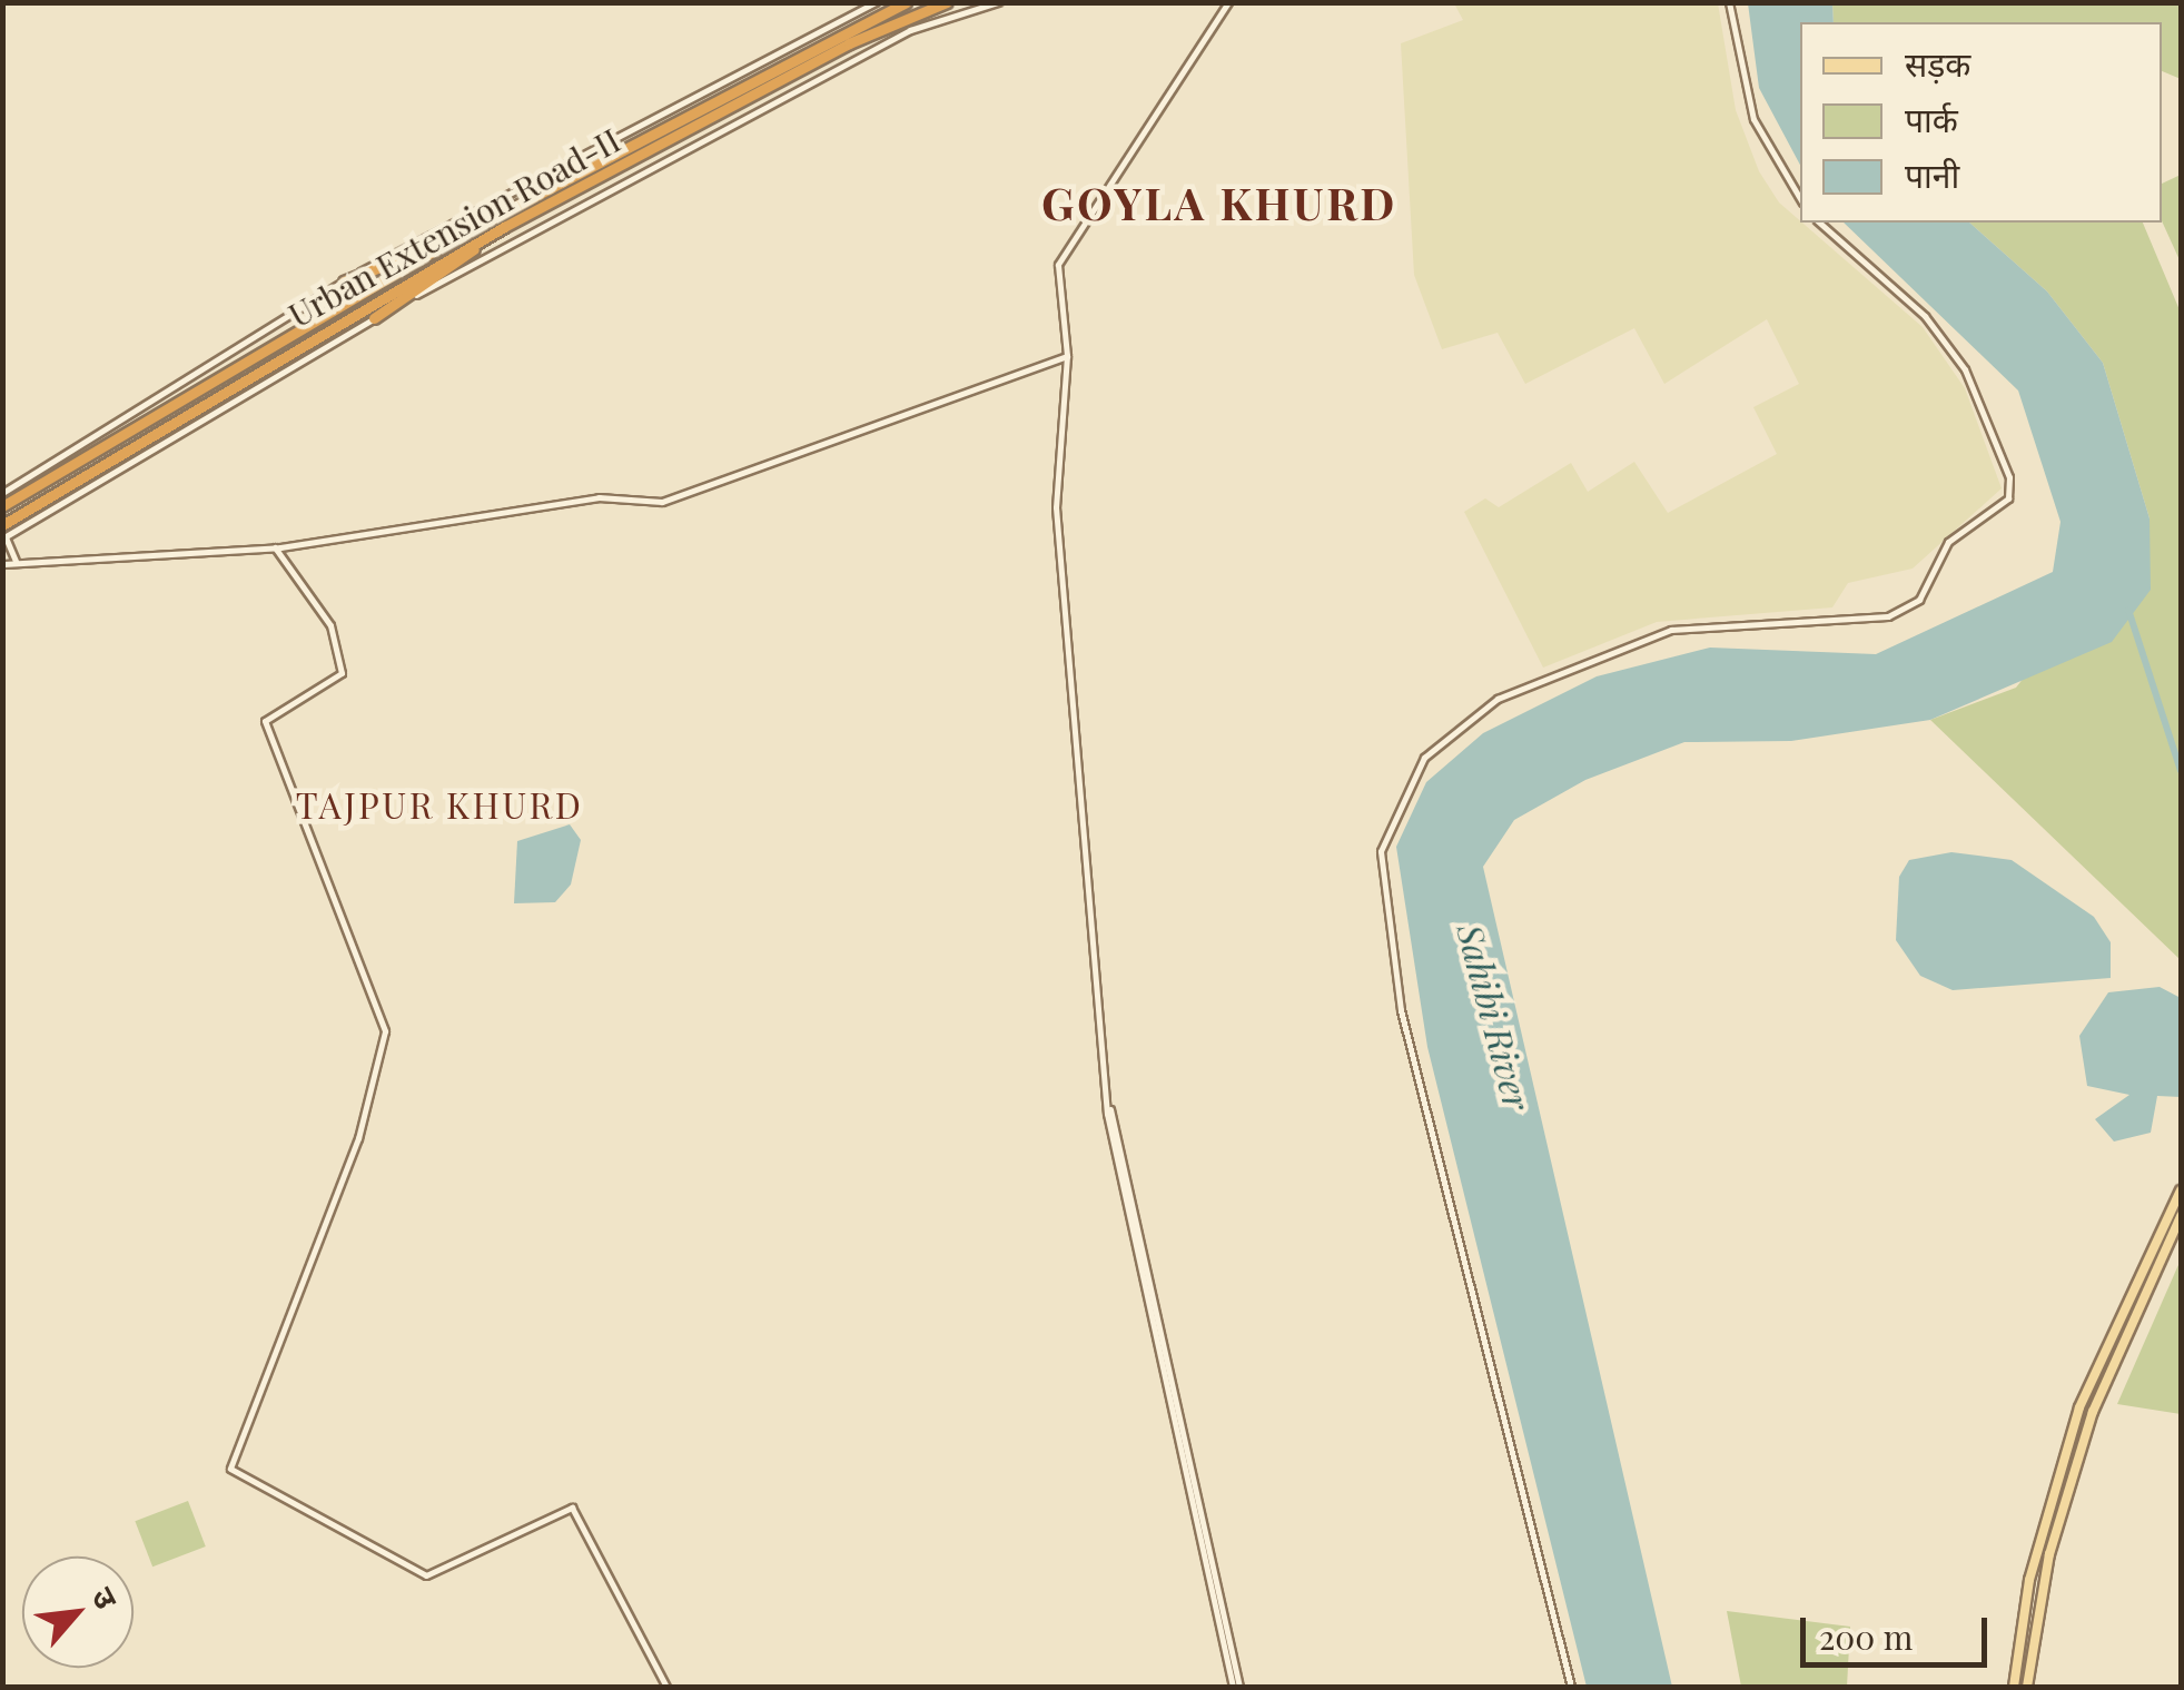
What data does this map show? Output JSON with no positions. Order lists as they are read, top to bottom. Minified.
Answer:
{"streets":{"highway":["Urban Extension Road-II"]},"districts":["GOYLA KHURD","TAJPUR KHURD"],"water":["Sahibi River"],"legend":["सड़क","पार्क","पानी"],"scale_bar":"200 m","north":"top right"}
